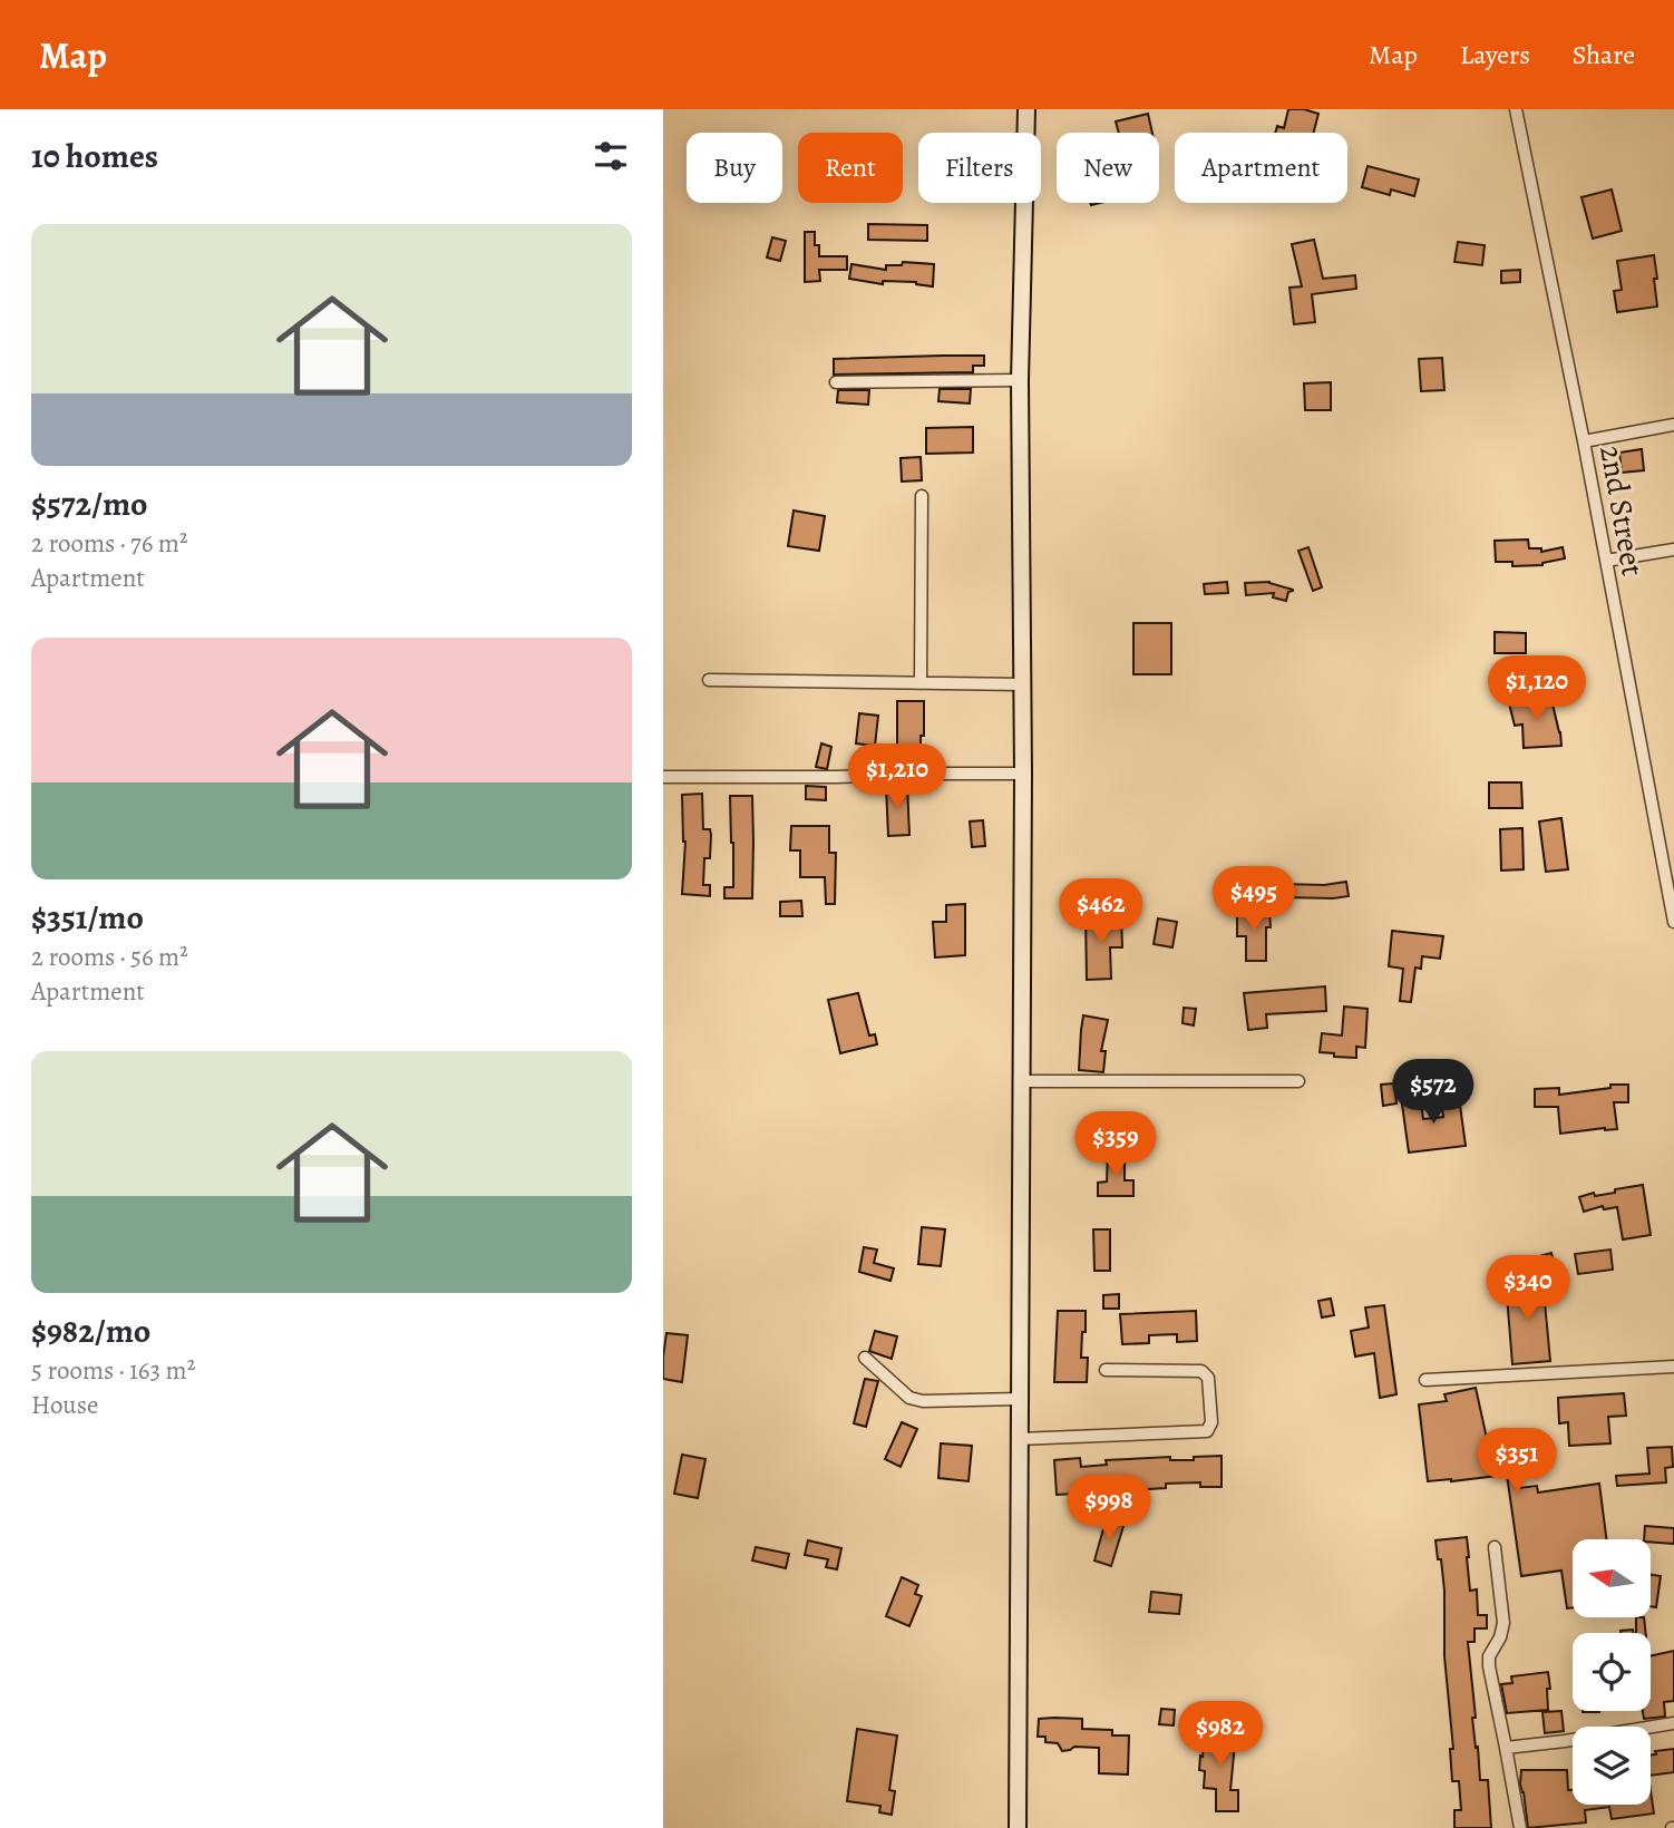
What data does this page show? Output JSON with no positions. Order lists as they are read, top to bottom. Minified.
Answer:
{"streets":{"street":["2nd Street"]},"north":"left","page":{"header":"Map","nav":["Map","Layers","Share"],"heading":"10 homes","chip":["Buy","Rent","Filters","New","Apartment"],"list":[{"name":"$572/mo","note":"2 rooms · 76 m² · Apartment"},{"name":"$351/mo","note":"2 rooms · 56 m² · Apartment"},{"name":"$982/mo","note":"5 rooms · 163 m² · House"}],"price":["$1,120","$1,210","$495","$462","$572","$359","$340","$351","$998","$982"]}}
